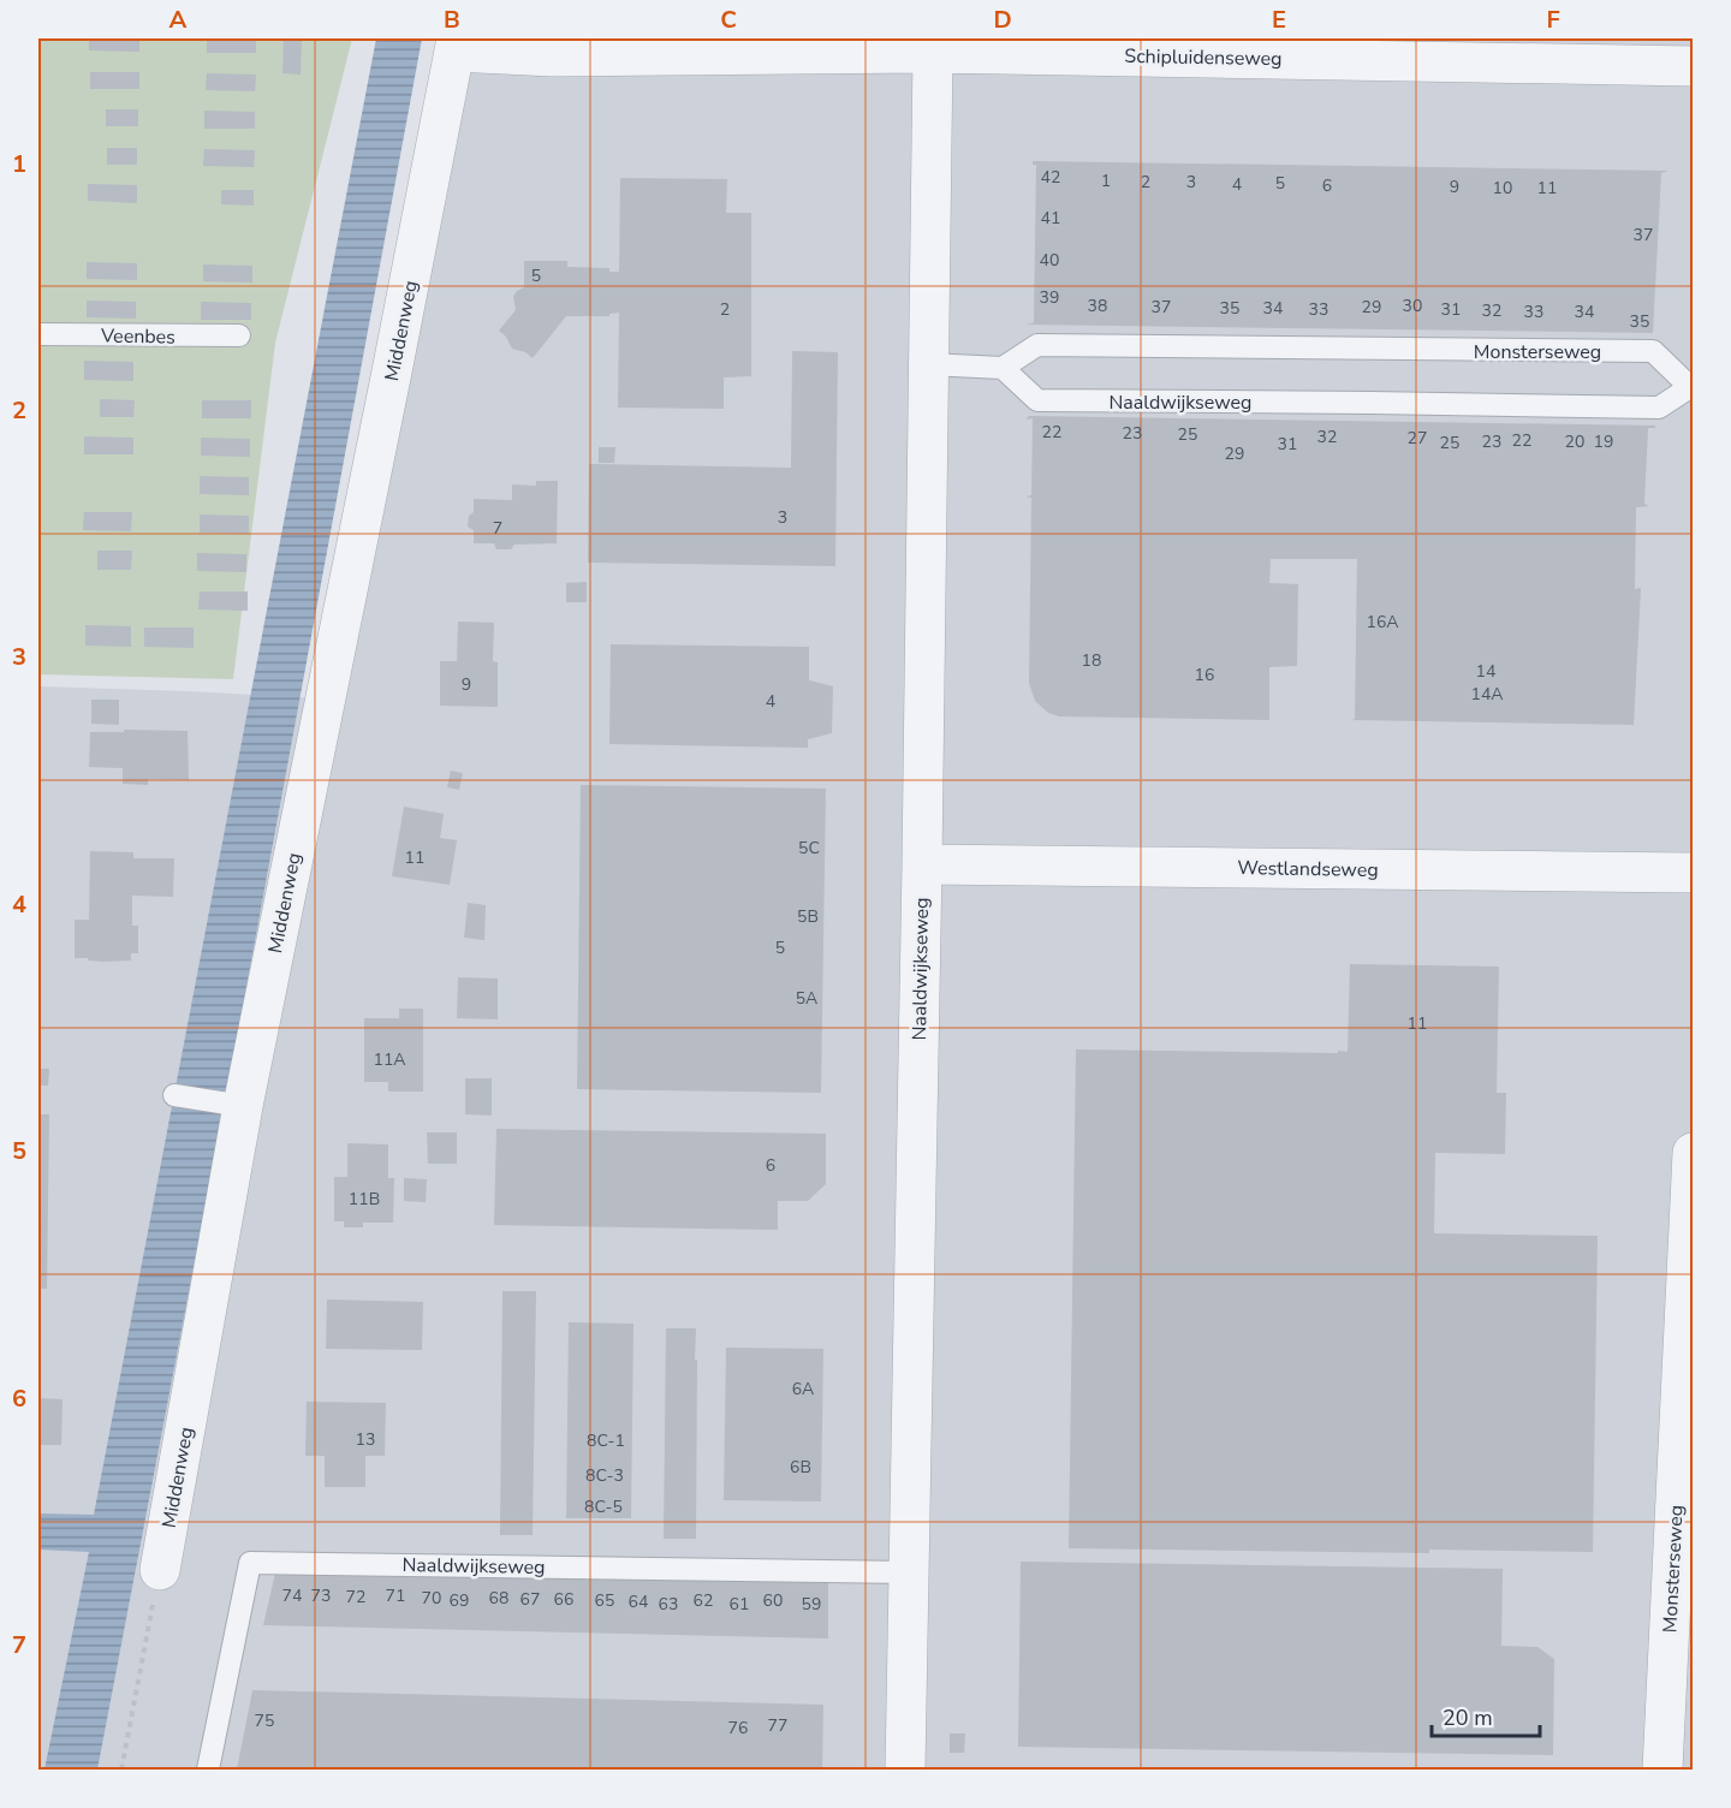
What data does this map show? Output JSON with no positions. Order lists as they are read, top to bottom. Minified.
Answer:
{"streets":{"street":["Schipluidenseweg","Middenweg","Monsterseweg","Naaldwijkseweg","Westlandseweg"],"lane":["Veenbes"]},"crossings":[["Schipluidenseweg","Middenweg"],["Schipluidenseweg","Naaldwijkseweg"],["Monsterseweg","Naaldwijkseweg"],["Naaldwijkseweg","Westlandseweg"]],"house_numbers":["42","1","2","3","5","4","6","9","10","11","41","37","40","5","39","38","30","37","29","35","34","2","33","31","32","33","34","35","22","23","25","32","27","22","23","20","19","25","31","29","3","7","16A","18","14","16","9","14A","4","5C","11","5B","5","5A","11","11A","6","11B","6A","13","8C-1","6B","8C-3","8C-5","74","73","71","72","70","68","67","66","69","65","62","60","64","63","61","59","75","77","76"],"scale_bar":"20 m","grid":{"columns":["A","B","C","D","E","F"],"rows":["1","2","3","4","5","6","7"]}}
